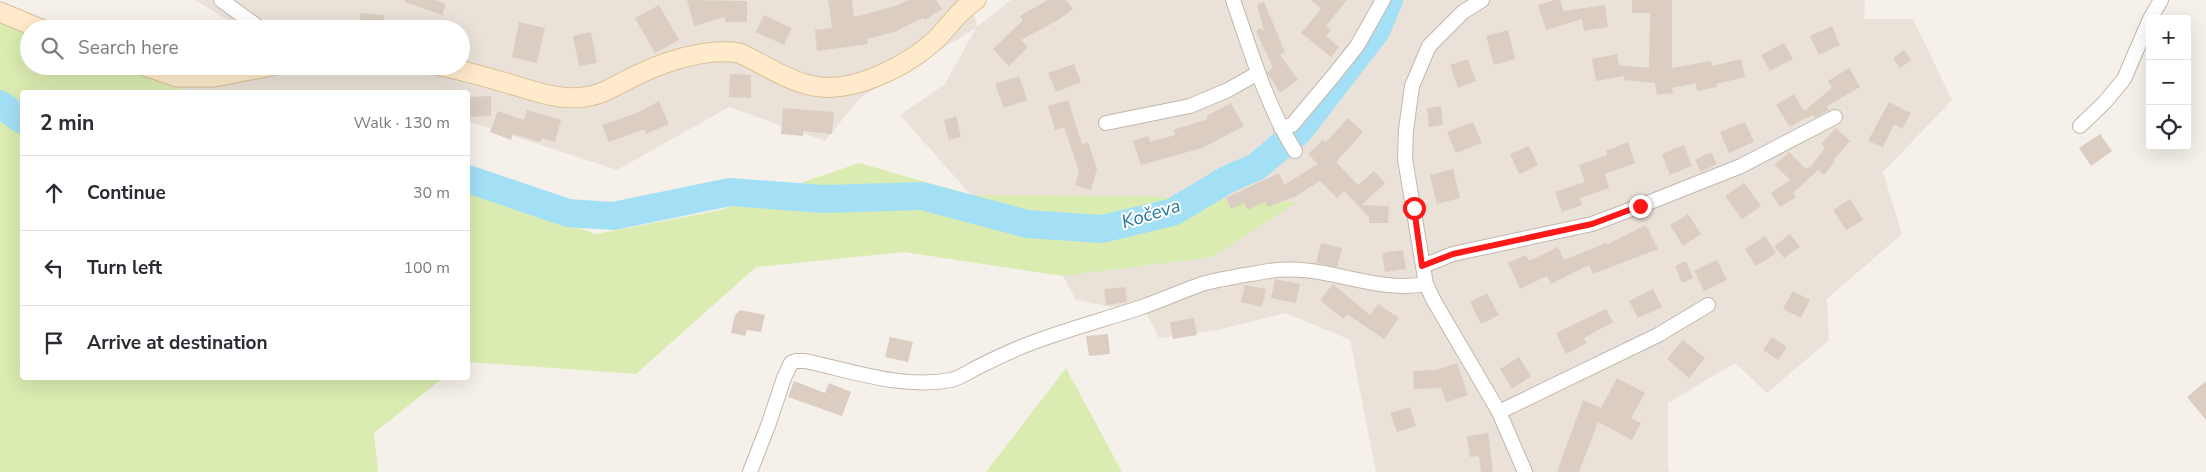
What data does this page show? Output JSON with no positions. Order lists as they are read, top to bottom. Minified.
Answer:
{"water":["Kočeva"],"page":{"map_buttons":["+","−"],"search":"Search here","heading":["2 min","Walk · 130 m"],"list":[["Continue","30 m"],["Turn left","100 m"],"Arrive at destination"]}}
